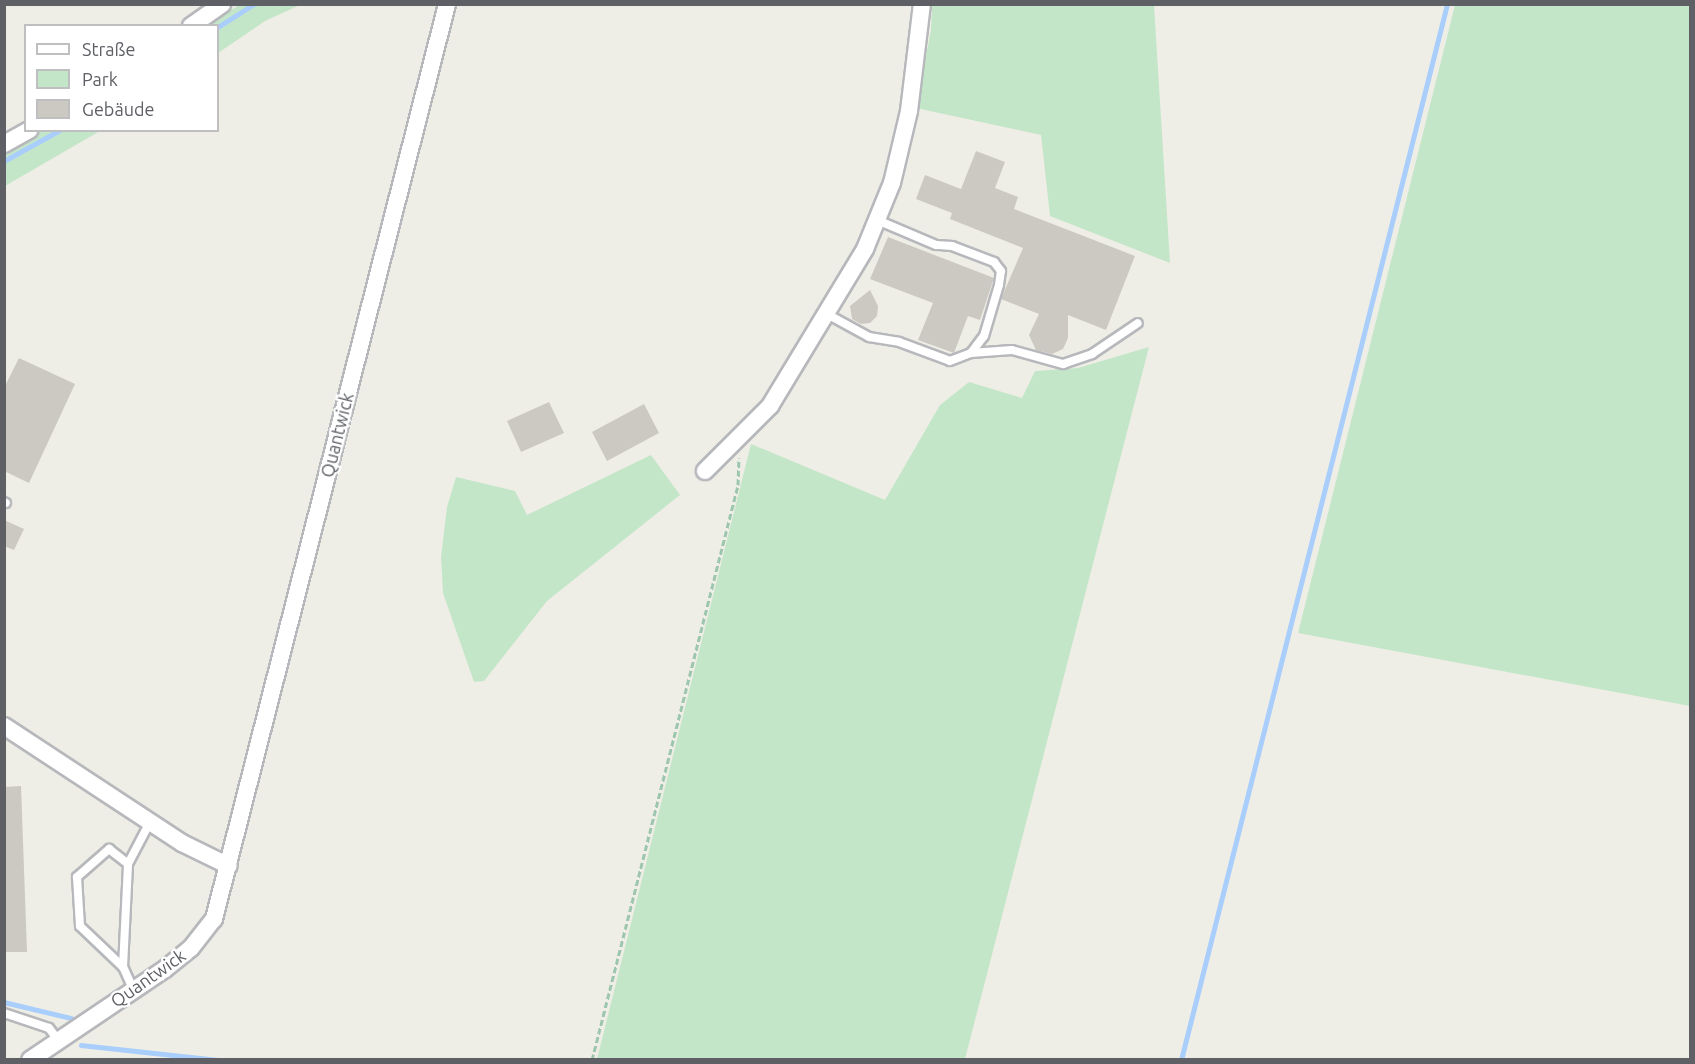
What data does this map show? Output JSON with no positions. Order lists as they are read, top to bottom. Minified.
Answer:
{"streets":{"street":["Quantwick"]},"legend":["Straße","Park","Gebäude"]}
